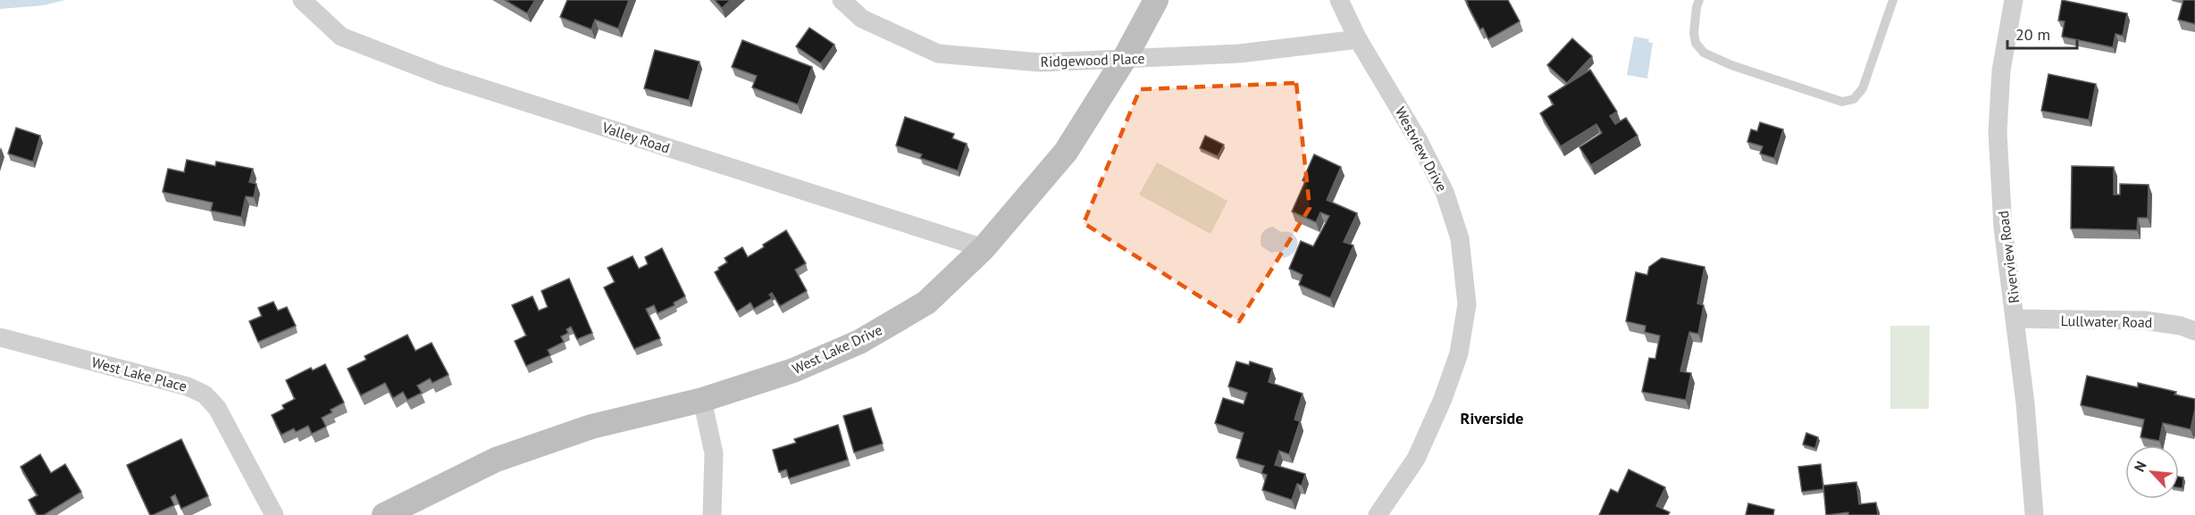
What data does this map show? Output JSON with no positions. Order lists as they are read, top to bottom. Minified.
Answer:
{"streets":{"main road":["West Lake Drive"],"street":["Ridgewood Place","Valley Road","Westview Drive","Riverview Road","Lullwater Road","West Lake Place"]},"crossings":[["Ridgewood Place","Westview Drive"],["Ridgewood Place","West Lake Drive"],["Valley Road","West Lake Drive"],["Riverview Road","Lullwater Road"]],"districts":["Riverside"],"scale_bar":"20 m","north":"top left"}
